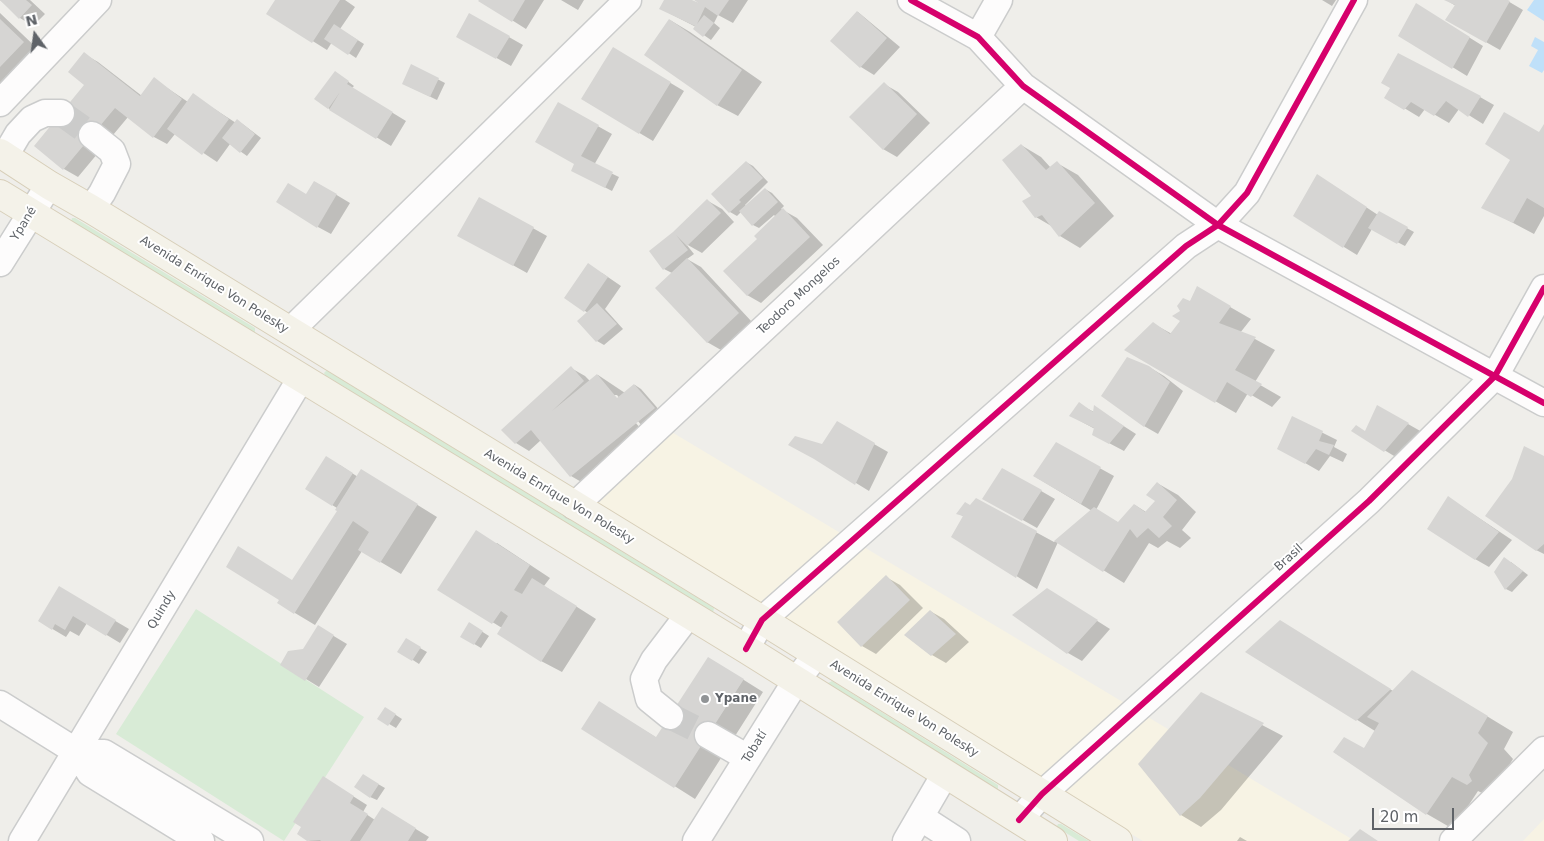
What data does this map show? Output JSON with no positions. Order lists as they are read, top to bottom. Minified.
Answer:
{"streets":{"main road":["Avenida Enrique Von Polesky"],"street":["Ypané","Teodoro Mongelos","Brasil","Quindy","Tobatí"]},"crossings":[["Ypané","Avenida Enrique Von Polesky"],["Avenida Enrique Von Polesky","Teodoro Mongelos"],["Avenida Enrique Von Polesky","Brasil"],["Avenida Enrique Von Polesky","Tobatí"]],"places":["Ypane"],"scale_bar":"20 m","north":"top"}
